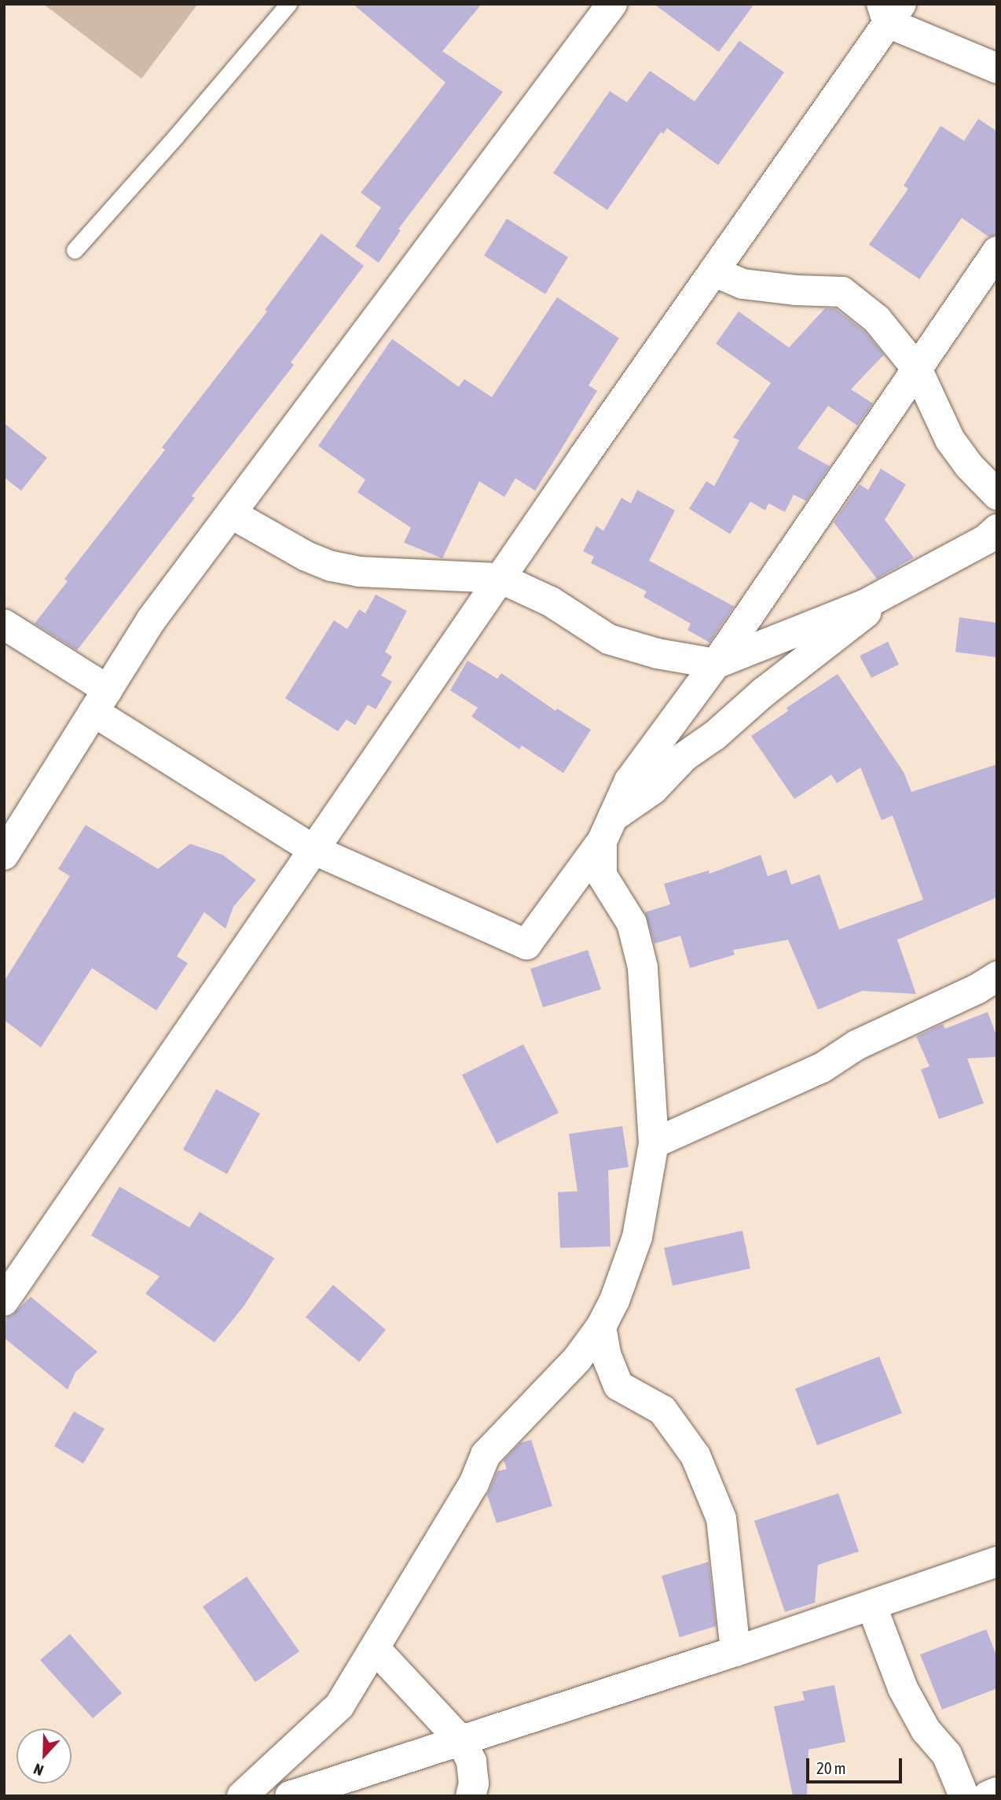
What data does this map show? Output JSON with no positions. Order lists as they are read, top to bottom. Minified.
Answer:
{"scale_bar":"20 m","north":"bottom"}
